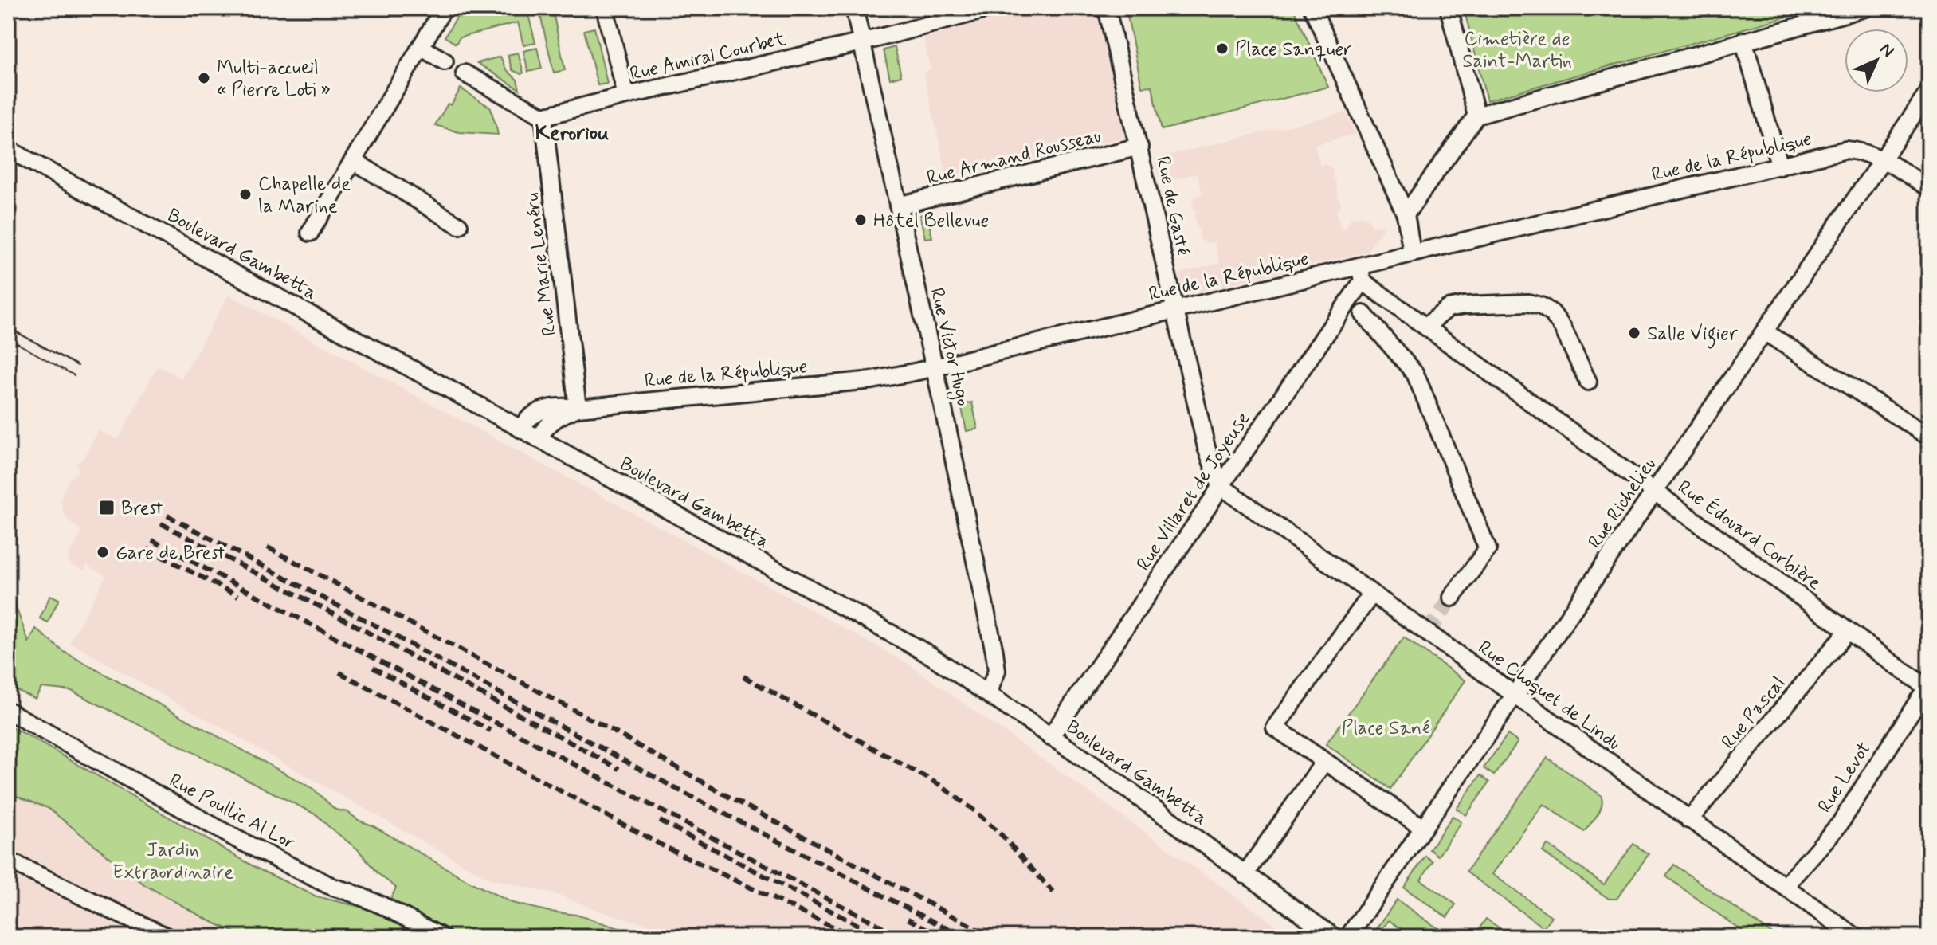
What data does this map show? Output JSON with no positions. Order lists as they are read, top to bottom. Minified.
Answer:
{"streets":{"street":["Rue Amiral Courbet","Rue Armand Rousseau","Rue de la République","Rue de Gasté","Boulevard Gambetta","Rue Marie Lenéru","Rue Victor Hugo","Rue Villaret de Joyeuse","Rue Richelieu","Rue Édouard Corbière","Rue Choquet de Lindu","Rue Pascal","Rue Levot","Rue Poullic Al Lor"]},"crossings":[["Rue Amiral Courbet","Rue Marie Lenéru"],["Rue Amiral Courbet","Rue Victor Hugo"],["Rue Armand Rousseau","Rue de Gasté"],["Rue Armand Rousseau","Rue Victor Hugo"],["Rue de la République","Rue de Gasté"],["Rue de la République","Boulevard Gambetta"],["Rue de la République","Rue Marie Lenéru"],["Rue de la République","Rue Victor Hugo"],["Rue de la République","Rue Villaret de Joyeuse"],["Rue de la République","Rue Richelieu"],["Rue de la République","Rue Édouard Corbière"],["Rue de Gasté","Rue Villaret de Joyeuse"],["Rue de Gasté","Rue Choquet de Lindu"],["Boulevard Gambetta","Rue Victor Hugo"],["Boulevard Gambetta","Rue Villaret de Joyeuse"],["Rue Villaret de Joyeuse","Rue Édouard Corbière"],["Rue Villaret de Joyeuse","Rue Choquet de Lindu"],["Rue Richelieu","Rue Édouard Corbière"],["Rue Richelieu","Rue Choquet de Lindu"],["Rue Édouard Corbière","Rue Pascal"],["Rue Édouard Corbière","Rue Levot"],["Rue Choquet de Lindu","Rue Pascal"],["Rue Choquet de Lindu","Rue Levot"]],"districts":["Keroriou"],"parks":["Cimetière de Saint-Martin","Place Sané","Jardin Extraordinaire"],"places":{"other":["Place Sanquer","Multi-accueil « Pierre Loti »","Chapelle de la Marine","Hôtel Bellevue","Salle Vigier","Gare de Brest"],"transit":["Brest"]},"north":"top right"}
